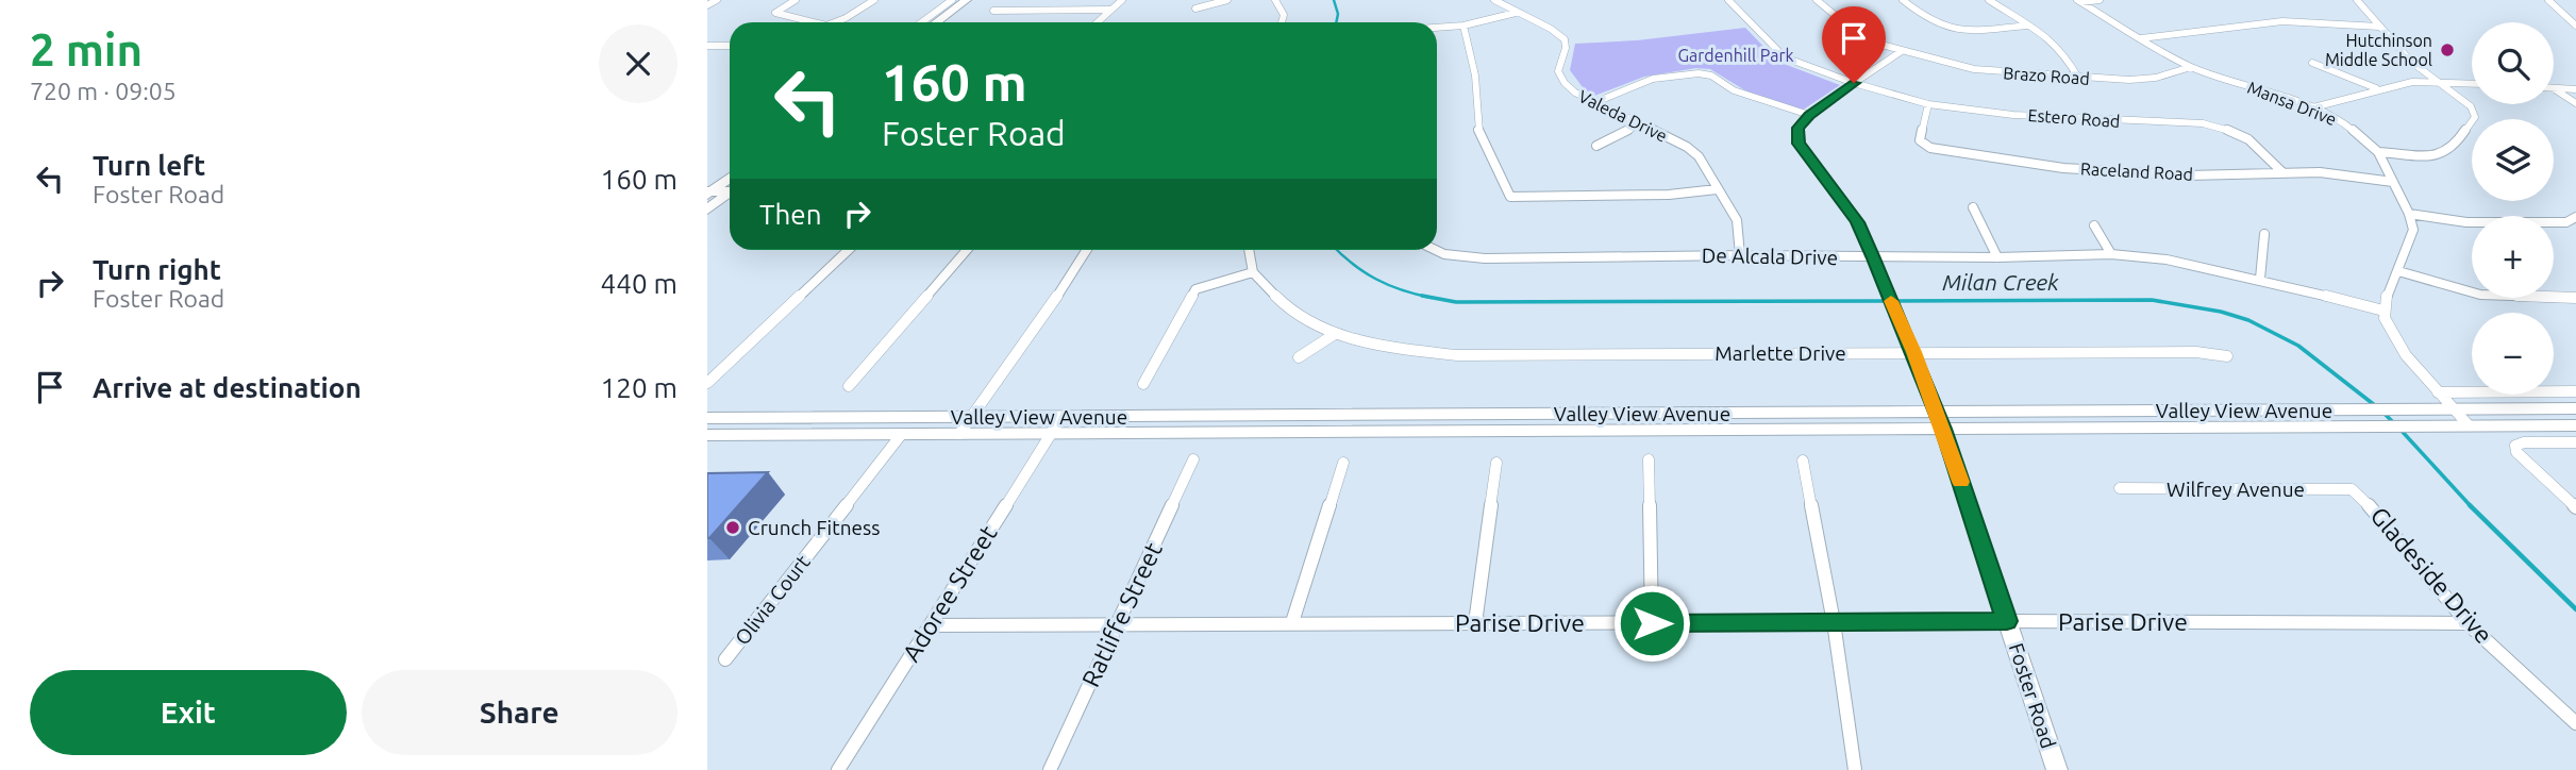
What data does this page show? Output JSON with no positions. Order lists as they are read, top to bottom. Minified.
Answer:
{"streets":{"main road":["Valley View Avenue","Foster Road"],"street":["Brazo Road","Mansa Drive","Valeda Drive","Estero Road","Raceland Road","De Alcala Drive","Marlette Drive","Wilfrey Avenue","Gladeside Drive","Adoree Street","Olivia Court","Ratliffe Street","Parise Drive"]},"crossings":[["Brazo Road","Mansa Drive"],["Mansa Drive","Raceland Road"],["Valeda Drive","De Alcala Drive"],["Estero Road","Raceland Road"],["De Alcala Drive","Foster Road"],["Marlette Drive","Foster Road"],["Valley View Avenue","Adoree Street"],["Valley View Avenue","Olivia Court"],["Valley View Avenue","Foster Road"],["Wilfrey Avenue","Gladeside Drive"],["Gladeside Drive","Parise Drive"],["Adoree Street","Parise Drive"],["Ratliffe Street","Parise Drive"],["Parise Drive","Foster Road"]],"water":["Milan Creek"],"parks":["Gardenhill Park"],"places":["Hutchinson Middle School","Crunch Fitness"],"page":{"heading":["2 min","720 m · 09:05"],"map_buttons":["+","−"],"turn":["160 m","Foster Road"],"list":[{"name":"Turn left","note":"Foster Road","value":"160 m"},{"name":"Turn right","note":"Foster Road","value":"440 m"},{"name":"Arrive at destination","value":"120 m"}],"then":"Then","buttons":["Exit","Share"]}}
